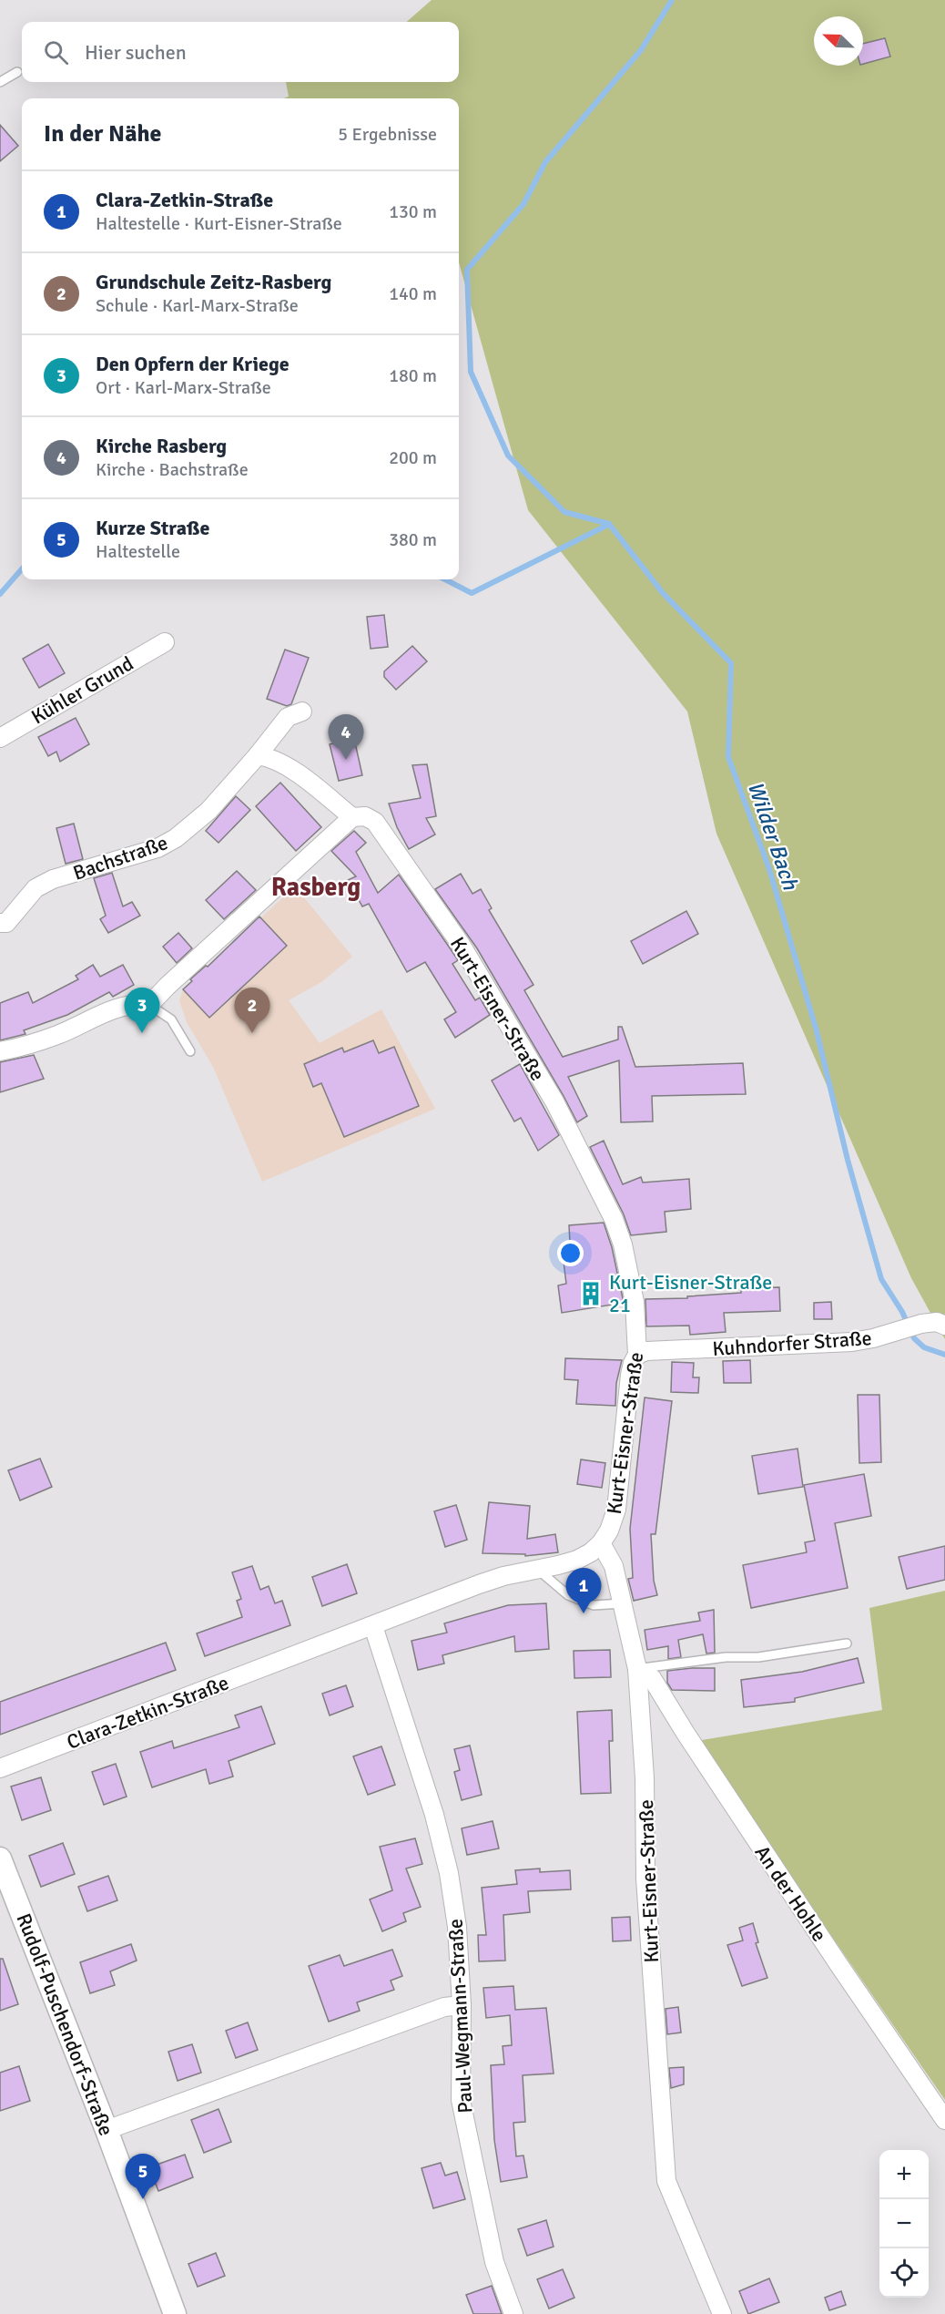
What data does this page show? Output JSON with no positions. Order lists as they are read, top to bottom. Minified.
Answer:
{"streets":{"street":["Kühler Grund","Bachstraße","Kurt-Eisner-Straße","Kuhndorfer Straße","Clara-Zetkin-Straße","An der Hohle","Paul-Wegmann-Straße","Rudolf-Puschendorf-Straße"]},"crossings":[["Kurt-Eisner-Straße","Kuhndorfer Straße"],["Kurt-Eisner-Straße","Clara-Zetkin-Straße"],["Kurt-Eisner-Straße","An der Hohle"],["Clara-Zetkin-Straße","Paul-Wegmann-Straße"]],"districts":["Rasberg"],"water":["Wilder Bach"],"places":{"building":["Kurt-Eisner-Straße 21"]},"north":"top left","page":{"search":"Hier suchen","heading":["In der Nähe","5 Ergebnisse"],"list":[{"mark":"1","name":"Clara-Zetkin-Straße","note":"Haltestelle · Kurt-Eisner-Straße","value":"130 m"},{"mark":"2","name":"Grundschule Zeitz-Rasberg","note":"Schule · Karl-Marx-Straße","value":"140 m"},{"mark":"3","name":"Den Opfern der Kriege","note":"Ort · Karl-Marx-Straße","value":"180 m"},{"mark":"4","name":"Kirche Rasberg","note":"Kirche · Bachstraße","value":"200 m"},{"mark":"5","name":"Kurze Straße","note":"Haltestelle","value":"380 m"}],"pins":["4","2","3","1","5"],"map_buttons":["+","−"]}}
